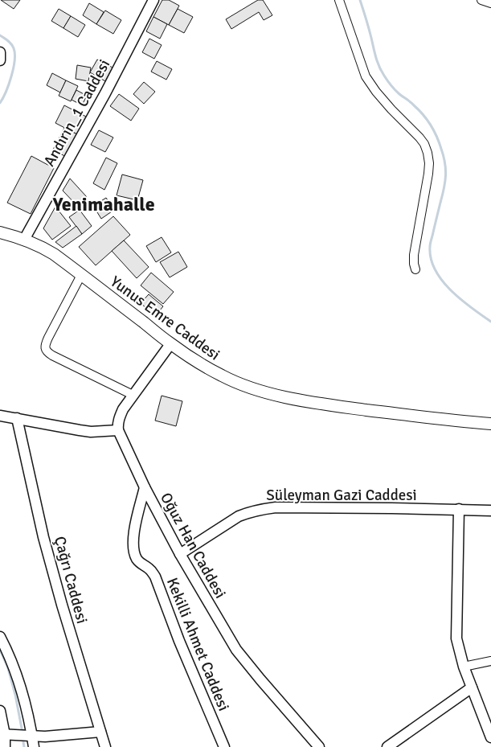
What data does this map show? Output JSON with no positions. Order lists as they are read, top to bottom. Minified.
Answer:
{"streets":{"main road":["Yunus Emre Caddesi"],"street":["Andırın_1 Caddesi","Süleyman Gazi Caddesi","Oğuz Han Caddesi","Çağrı Caddesi","Kekilli Ahmet Caddesi"]},"crossings":[["Andırın_1 Caddesi","Yunus Emre Caddesi"],["Süleyman Gazi Caddesi","Oğuz Han Caddesi"],["Oğuz Han Caddesi","Kekilli Ahmet Caddesi"]],"districts":["Yenimahalle"]}
